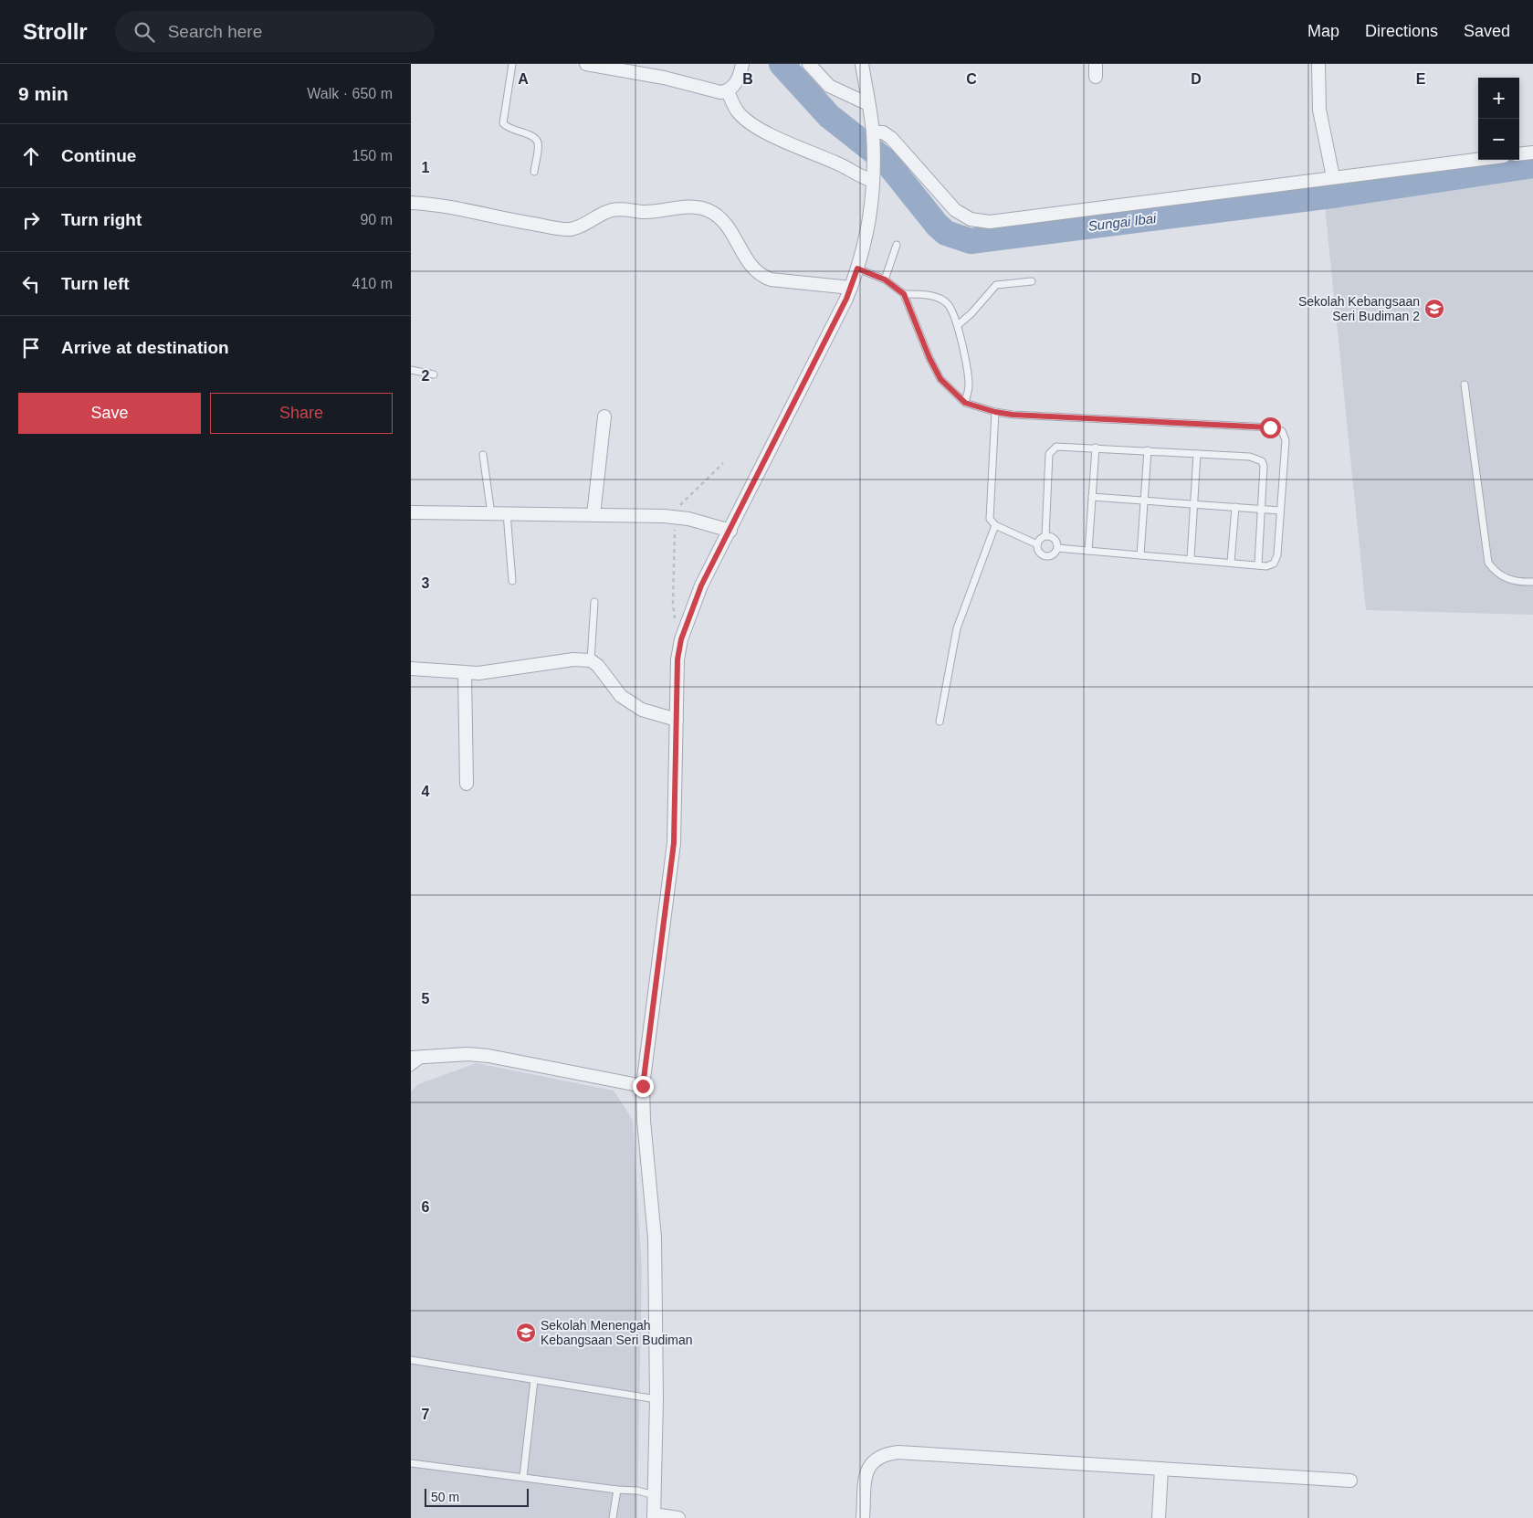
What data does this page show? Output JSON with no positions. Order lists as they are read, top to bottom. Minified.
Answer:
{"water":["Sungai Ibai"],"places":{"school or university":["Sekolah Kebangsaan Seri Budiman 2","Sekolah Menengah Kebangsaan Seri Budiman"]},"scale_bar":"50 m","page":{"header":"Strollr","search":"Search here","nav":["Map","Directions","Saved"],"heading":["9 min","Walk · 650 m"],"map_buttons":["+","−"],"list":[["Continue","150 m"],["Turn right","90 m"],["Turn left","410 m"],"Arrive at destination"],"buttons":["Save","Share"],"scale":"50 m"},"grid":{"columns":["A","B","C","D","E"],"rows":["1","2","3","4","5","6","7"]}}
